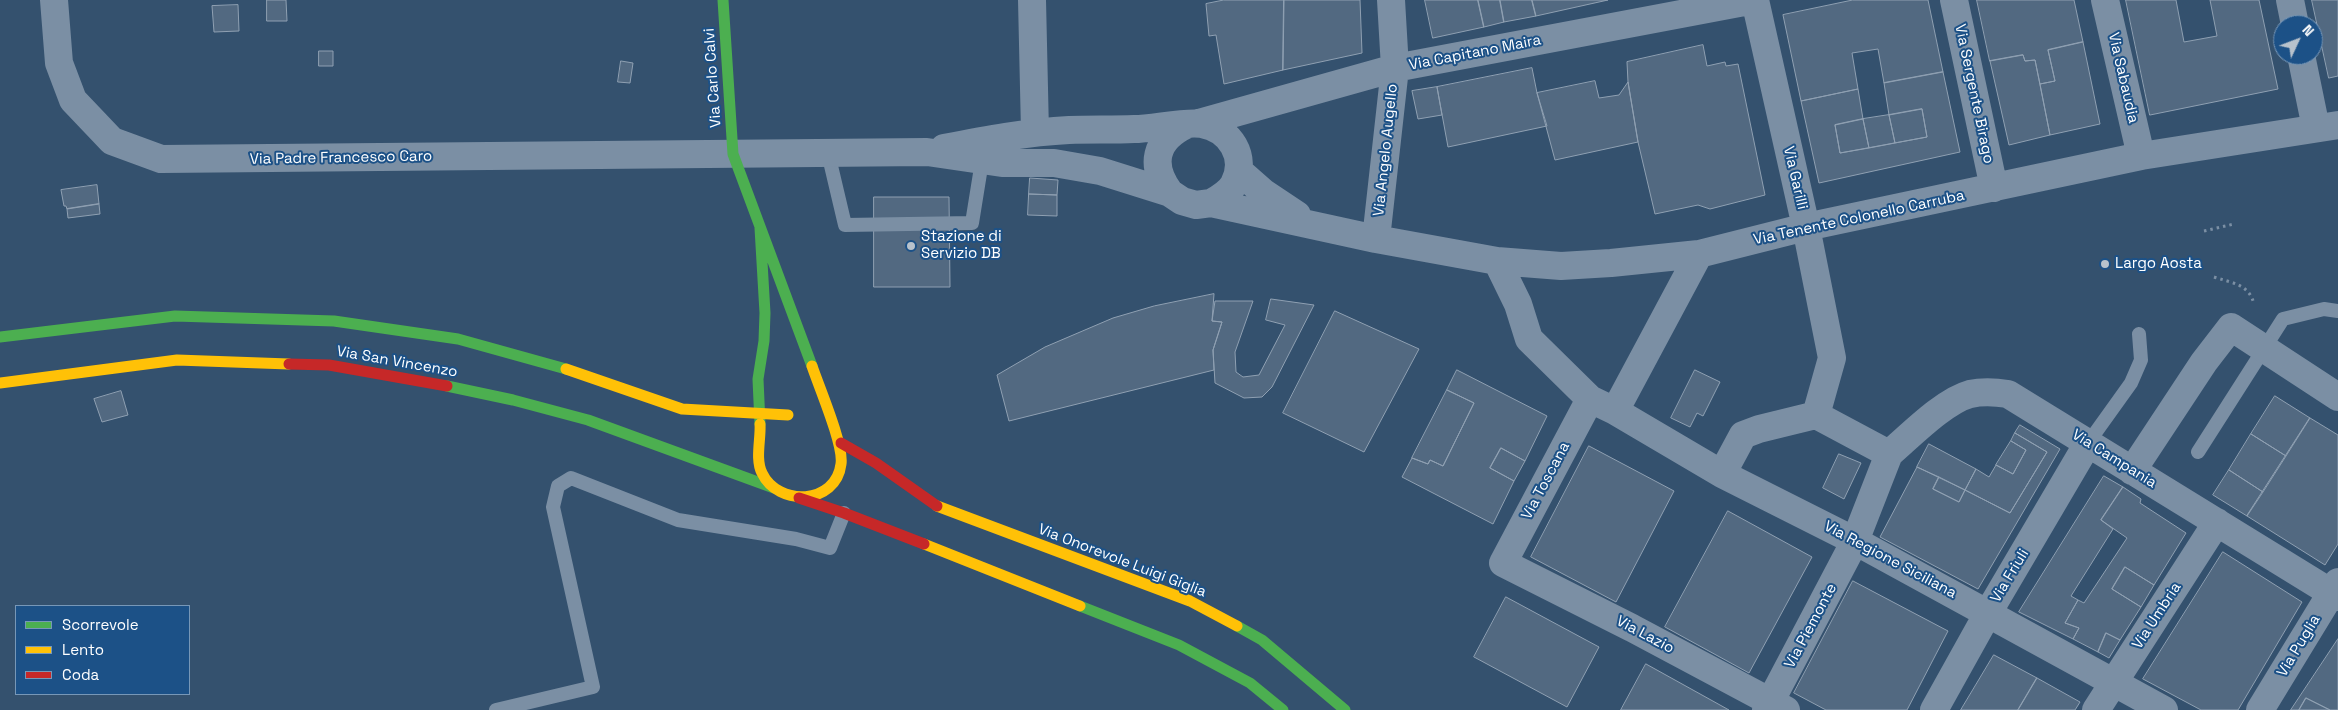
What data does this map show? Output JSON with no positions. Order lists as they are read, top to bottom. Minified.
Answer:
{"streets":{"main road":["Via Carlo Calvi","Via San Vincenzo","Via Onorevole Luigi Giglia"],"street":["Via Capitano Maira","Via Sabaudia","Via Sergente Birago","Via Angelo Augello","Via Padre Francesco Caro","Via Garilli","Via Tenente Colonello Carruba","Via Campania","Via Toscana","Via Regione Siciliana","Via Friuli","Via Umbria","Via Piemonte","Via Lazio","Via Puglia"]},"crossings":[["Via Capitano Maira","Via Angelo Augello"],["Via Capitano Maira","Via Garilli"],["Via Capitano Maira","Via Tenente Colonello Carruba"],["Via Carlo Calvi","Via Padre Francesco Caro"],["Via Sabaudia","Via Tenente Colonello Carruba"],["Via Sergente Birago","Via Tenente Colonello Carruba"],["Via Angelo Augello","Via Tenente Colonello Carruba"],["Via Garilli","Via Tenente Colonello Carruba"],["Via Tenente Colonello Carruba","Via Regione Siciliana"],["Via Campania","Via Friuli"],["Via Campania","Via Umbria"],["Via Campania","Via Piemonte"],["Via Campania","Via Puglia"],["Via Toscana","Via Regione Siciliana"],["Via Toscana","Via Lazio"],["Via Regione Siciliana","Via Friuli"],["Via Regione Siciliana","Via Umbria"],["Via Regione Siciliana","Via Piemonte"],["Via Piemonte","Via Lazio"]],"places":["Stazione di Servizio DB","Largo Aosta"],"legend":["Scorrevole","Lento","Coda"],"north":"top right"}
